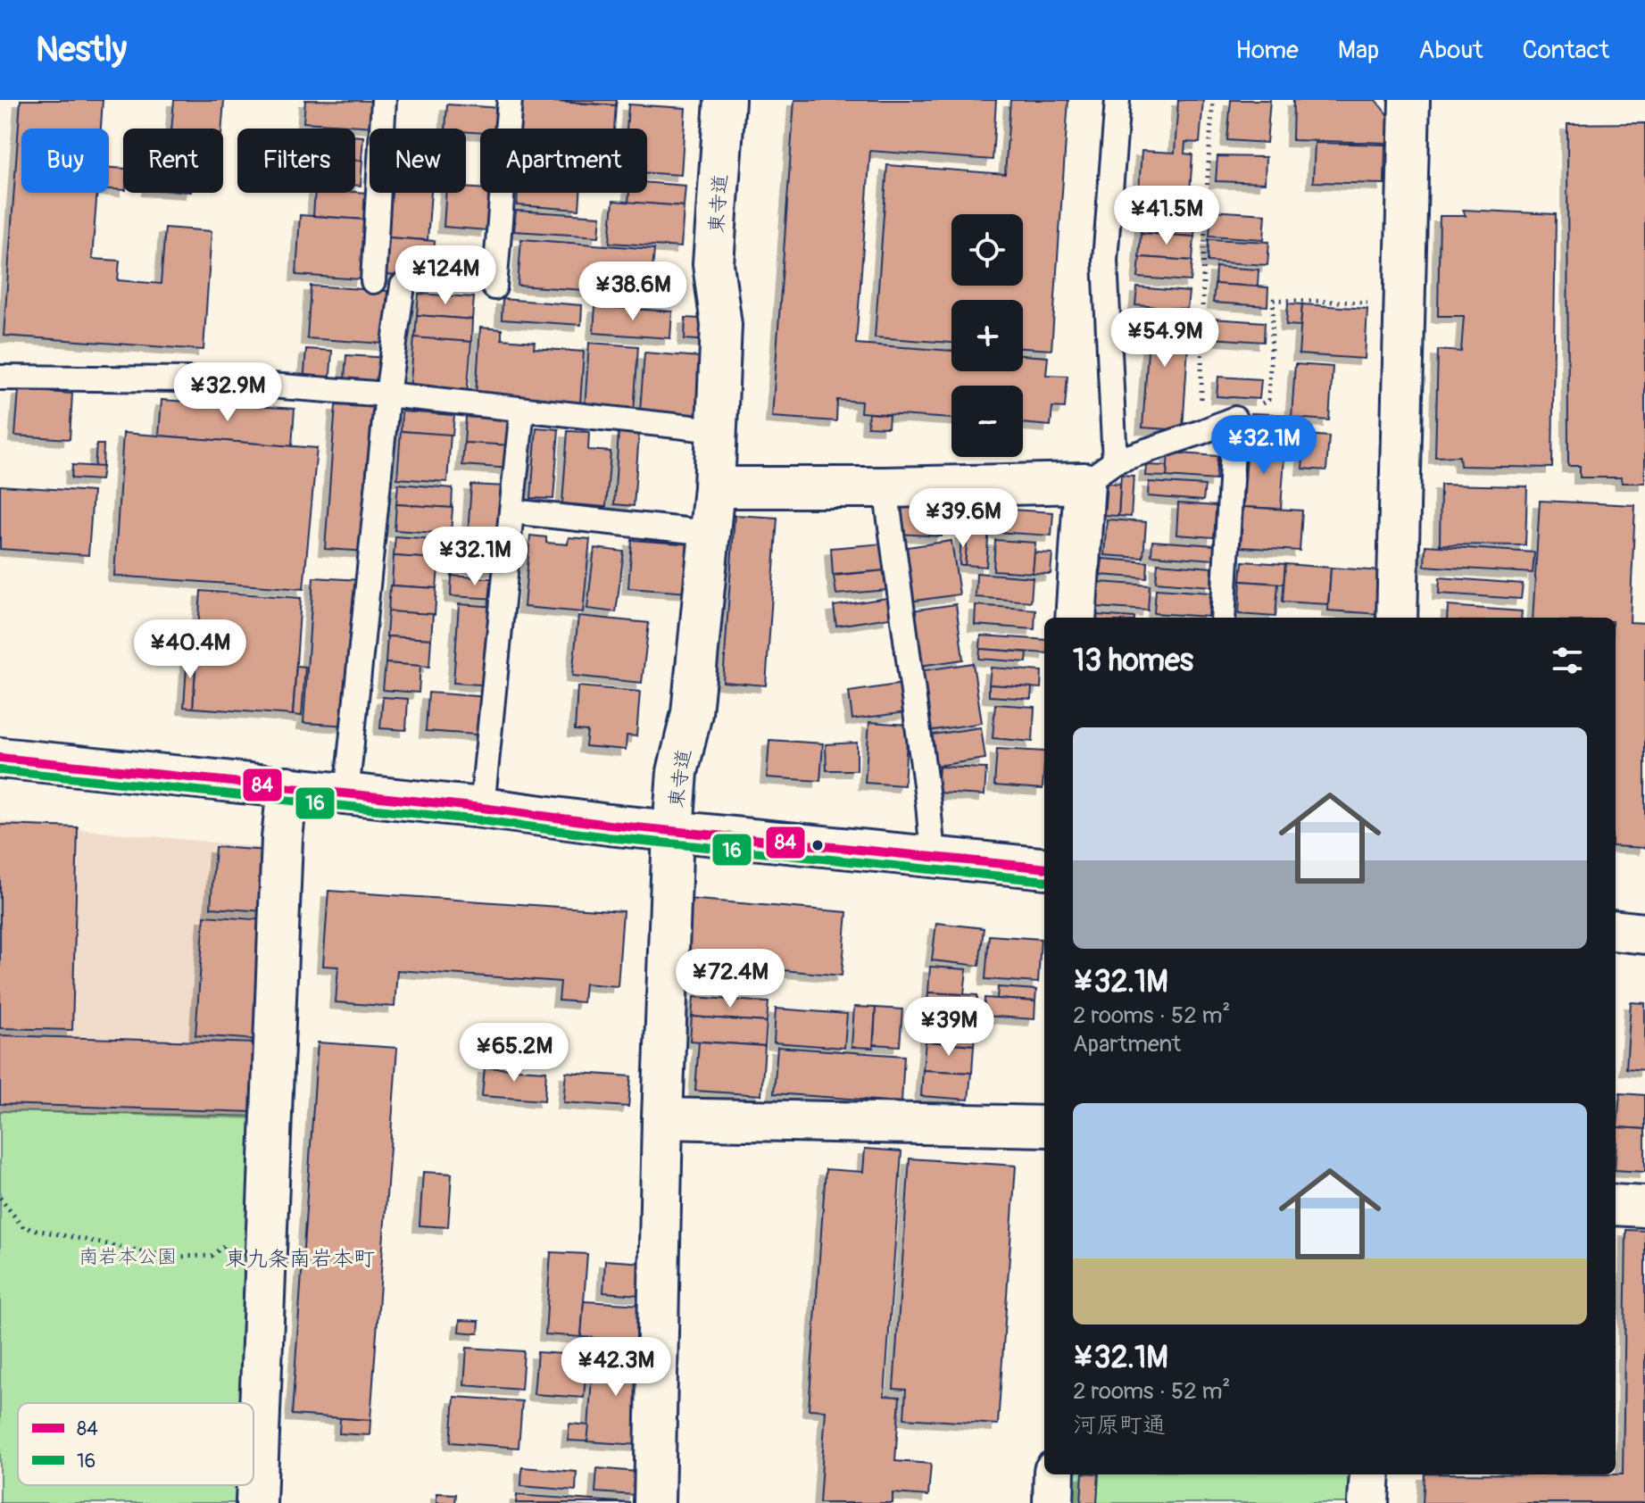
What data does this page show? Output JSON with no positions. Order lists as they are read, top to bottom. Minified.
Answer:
{"streets":{"main road":["東寺道"]},"districts":["東九条南岩本町"],"parks":["南岩本公園"],"lines":["transit line 84","transit line 16"],"legend":["84","16"],"page":{"header":"Nestly","nav":["Home","Map","About","Contact"],"chip":["Buy","Rent","Filters","New","Apartment"],"price":["¥41.5M","¥124M","¥38.6M","¥54.9M","¥32.9M","¥32.1M","¥39.6M","¥32.1M","¥40.4M","¥72.4M","¥39M","¥65.2M","¥42.3M"],"map_buttons":["+","−"],"heading":"13 homes","list":[{"name":"¥32.1M","note":"2 rooms · 52 m² · Apartment"},{"name":"¥32.1M","note":"2 rooms · 52 m² · 河原町通"}]}}
